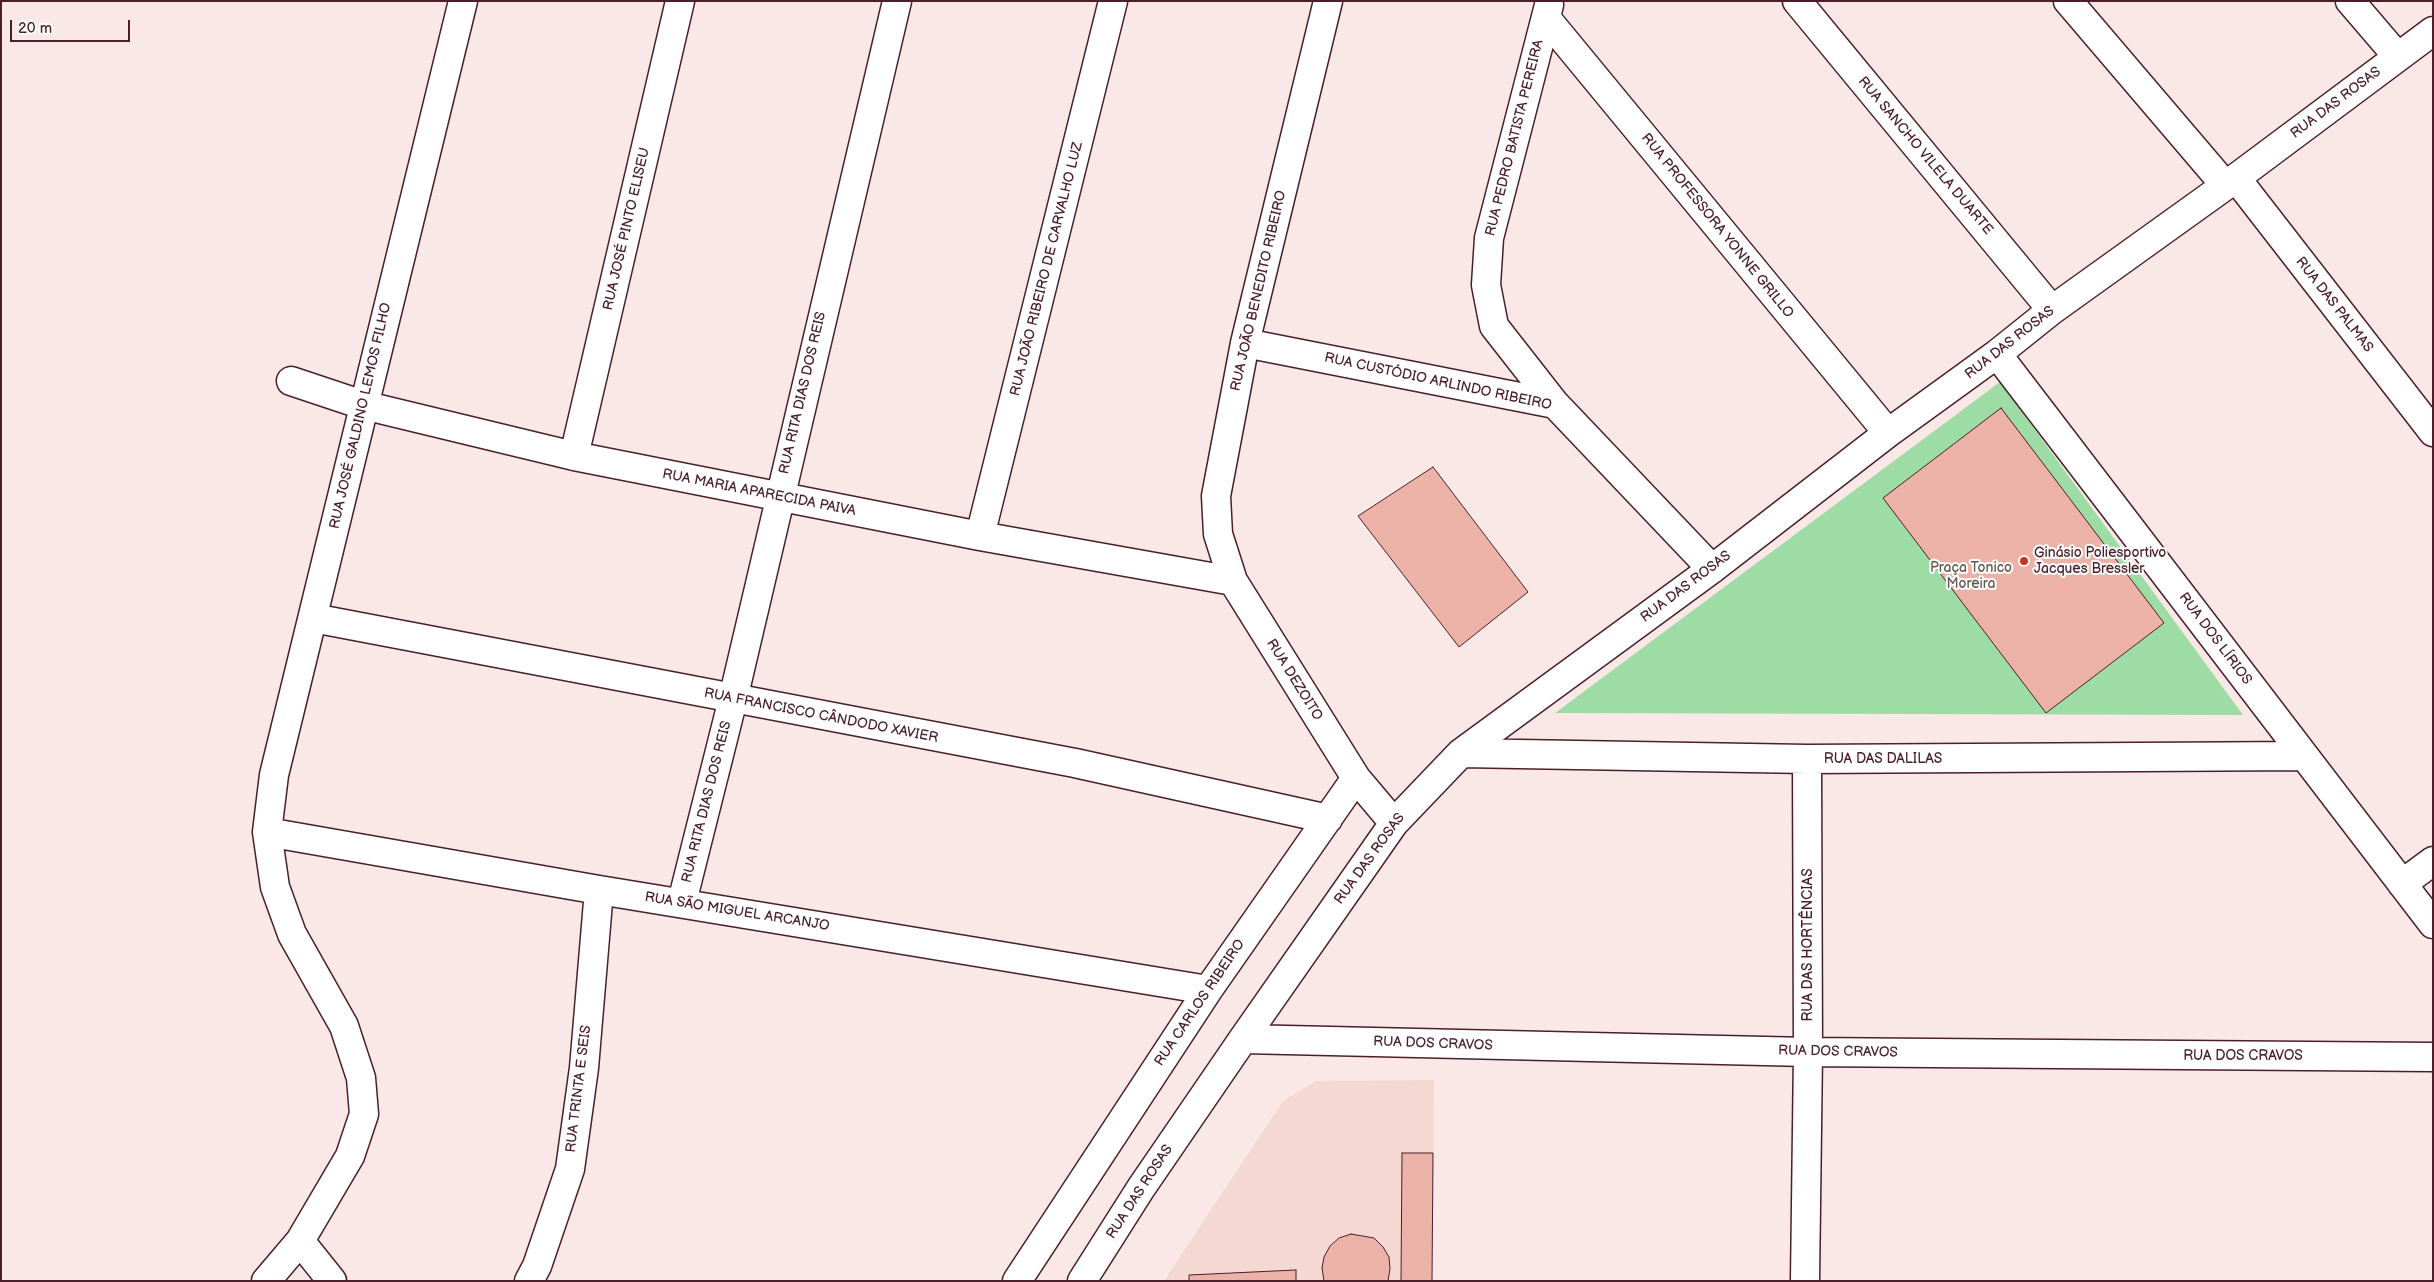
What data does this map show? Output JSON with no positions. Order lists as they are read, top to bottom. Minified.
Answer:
{"streets":{"street":["RUA DAS ROSAS","RUA PEDRO BATISTA PEREIRA","RUA SANCHO VILELA DUARTE","RUA PROFESSORA YONNE GRILLO","RUA JOSÉ PINTO ELISEU","RUA JOÃO RIBEIRO DE CARVALHO LUZ","RUA JOÃO BENEDITO RIBEIRO","RUA DAS PALMAS","RUA CUSTÓDIO ARLINDO RIBEIRO","RUA RITA DIAS DOS REIS","RUA JOSÉ GALDINO LEMOS FILHO","RUA MARIA APARECIDA PAIVA","RUA DOS LÍRIOS","RUA DEZOITO","RUA FRANCISCO CÂNDODO XAVIER","RUA DAS DALILAS","RUA SÃO MIGUEL ARCANJO","RUA DAS HORTÊNCIAS","RUA CARLOS RIBEIRO","RUA DOS CRAVOS","RUA TRINTA E SEIS"]},"crossings":[["RUA DAS ROSAS","RUA SANCHO VILELA DUARTE"],["RUA DAS ROSAS","RUA PROFESSORA YONNE GRILLO"],["RUA DAS ROSAS","RUA DAS PALMAS"],["RUA DAS ROSAS","RUA CUSTÓDIO ARLINDO RIBEIRO"],["RUA DAS ROSAS","RUA DOS LÍRIOS"],["RUA DAS ROSAS","RUA DAS DALILAS"],["RUA DAS ROSAS","RUA DOS CRAVOS"],["RUA PEDRO BATISTA PEREIRA","RUA PROFESSORA YONNE GRILLO"],["RUA PEDRO BATISTA PEREIRA","RUA CUSTÓDIO ARLINDO RIBEIRO"],["RUA JOSÉ PINTO ELISEU","RUA MARIA APARECIDA PAIVA"],["RUA JOÃO RIBEIRO DE CARVALHO LUZ","RUA MARIA APARECIDA PAIVA"],["RUA JOÃO BENEDITO RIBEIRO","RUA CUSTÓDIO ARLINDO RIBEIRO"],["RUA JOÃO BENEDITO RIBEIRO","RUA MARIA APARECIDA PAIVA"],["RUA JOÃO BENEDITO RIBEIRO","RUA DEZOITO"],["RUA RITA DIAS DOS REIS","RUA MARIA APARECIDA PAIVA"],["RUA RITA DIAS DOS REIS","RUA FRANCISCO CÂNDODO XAVIER"],["RUA RITA DIAS DOS REIS","RUA SÃO MIGUEL ARCANJO"],["RUA JOSÉ GALDINO LEMOS FILHO","RUA MARIA APARECIDA PAIVA"],["RUA JOSÉ GALDINO LEMOS FILHO","RUA FRANCISCO CÂNDODO XAVIER"],["RUA JOSÉ GALDINO LEMOS FILHO","RUA SÃO MIGUEL ARCANJO"],["RUA MARIA APARECIDA PAIVA","RUA DEZOITO"],["RUA DOS LÍRIOS","RUA DAS DALILAS"],["RUA DEZOITO","RUA CARLOS RIBEIRO"],["RUA FRANCISCO CÂNDODO XAVIER","RUA CARLOS RIBEIRO"],["RUA DAS DALILAS","RUA DAS HORTÊNCIAS"],["RUA SÃO MIGUEL ARCANJO","RUA CARLOS RIBEIRO"],["RUA SÃO MIGUEL ARCANJO","RUA TRINTA E SEIS"],["RUA DAS HORTÊNCIAS","RUA DOS CRAVOS"]],"parks":["Praça Tonico Moreira"],"places":["Ginásio Poliesportivo Jacques Bressler"],"scale_bar":"20 m"}
